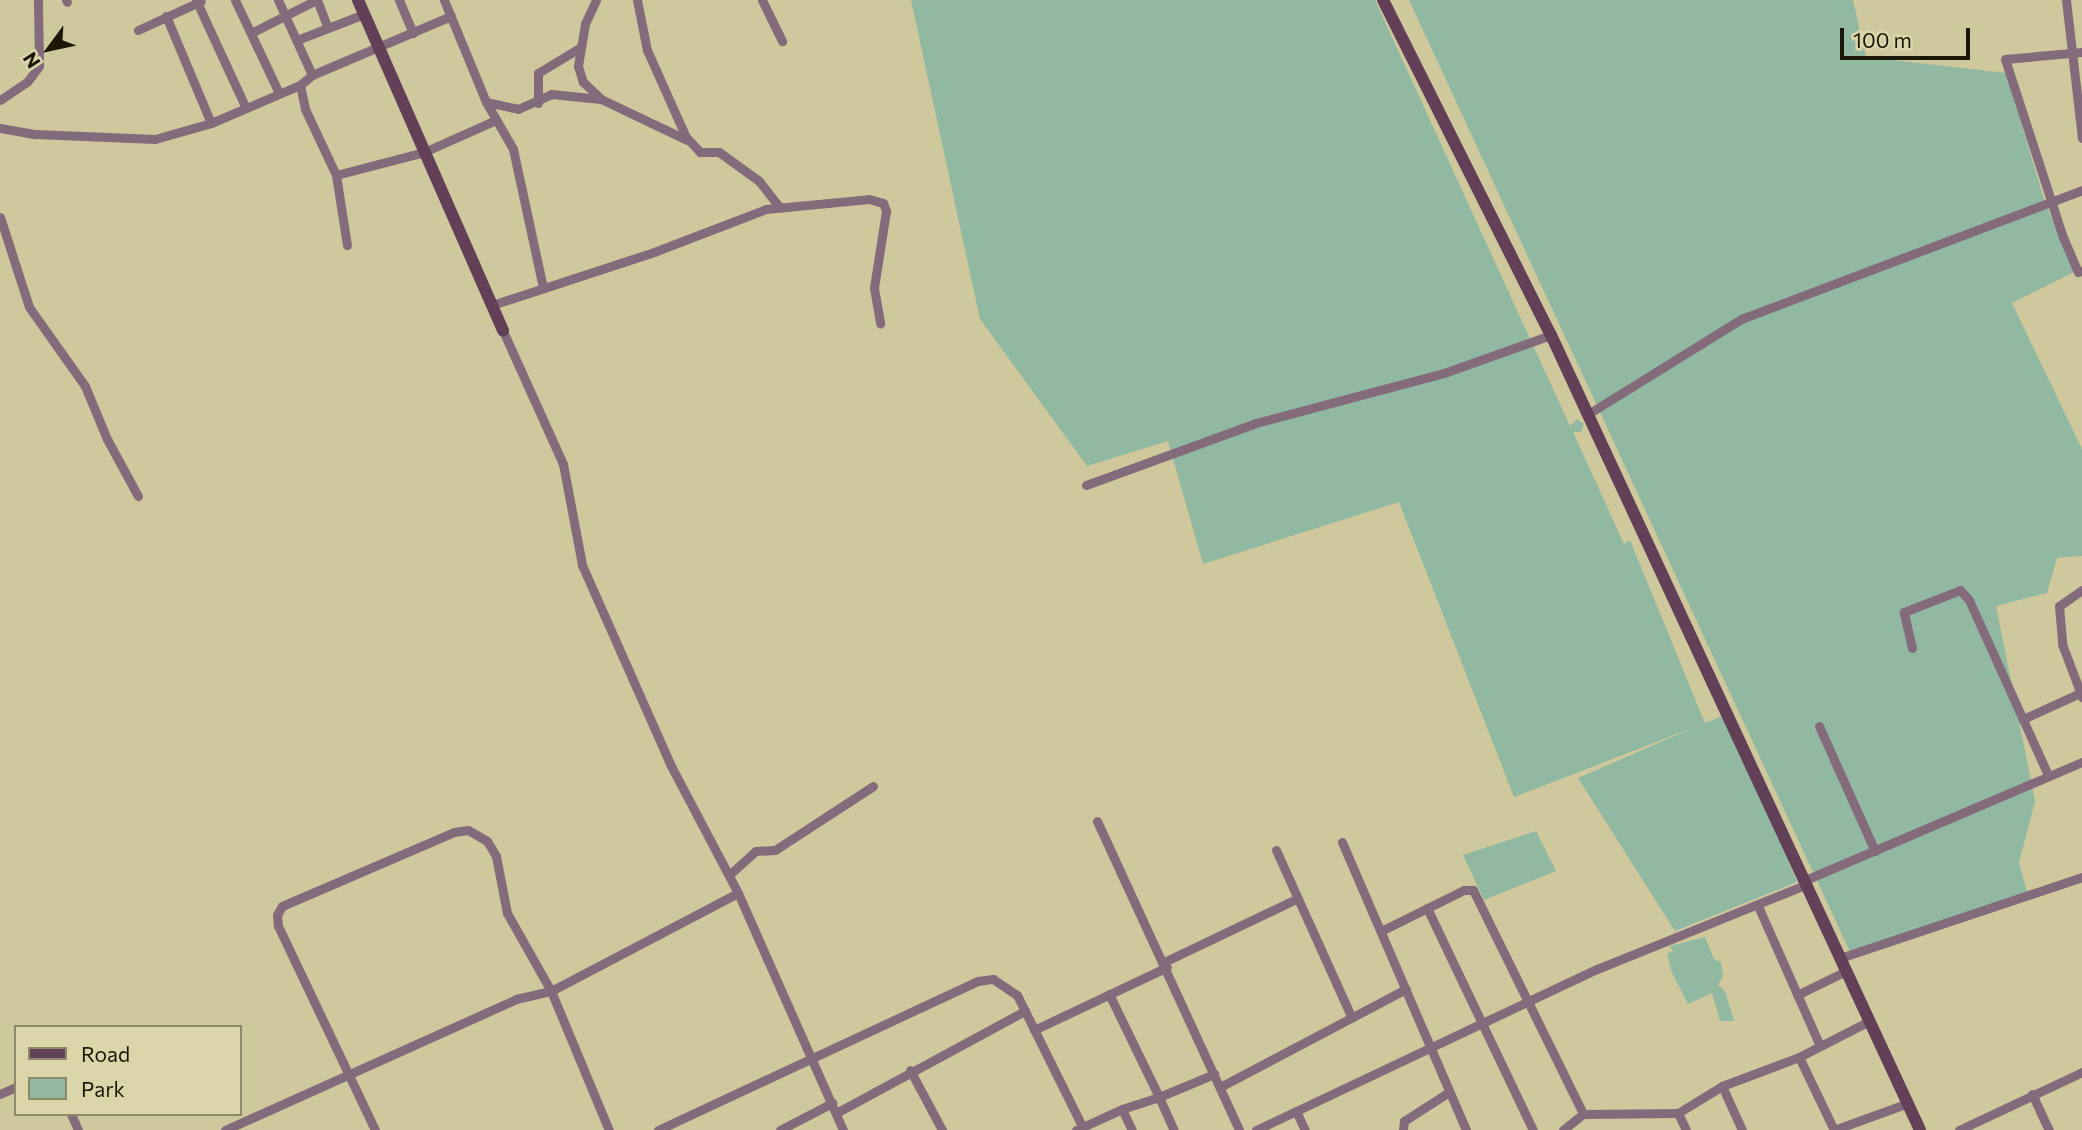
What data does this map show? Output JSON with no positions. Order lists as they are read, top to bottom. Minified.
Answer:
{"legend":["Road","Park"],"scale_bar":"100 m","north":"bottom left"}
